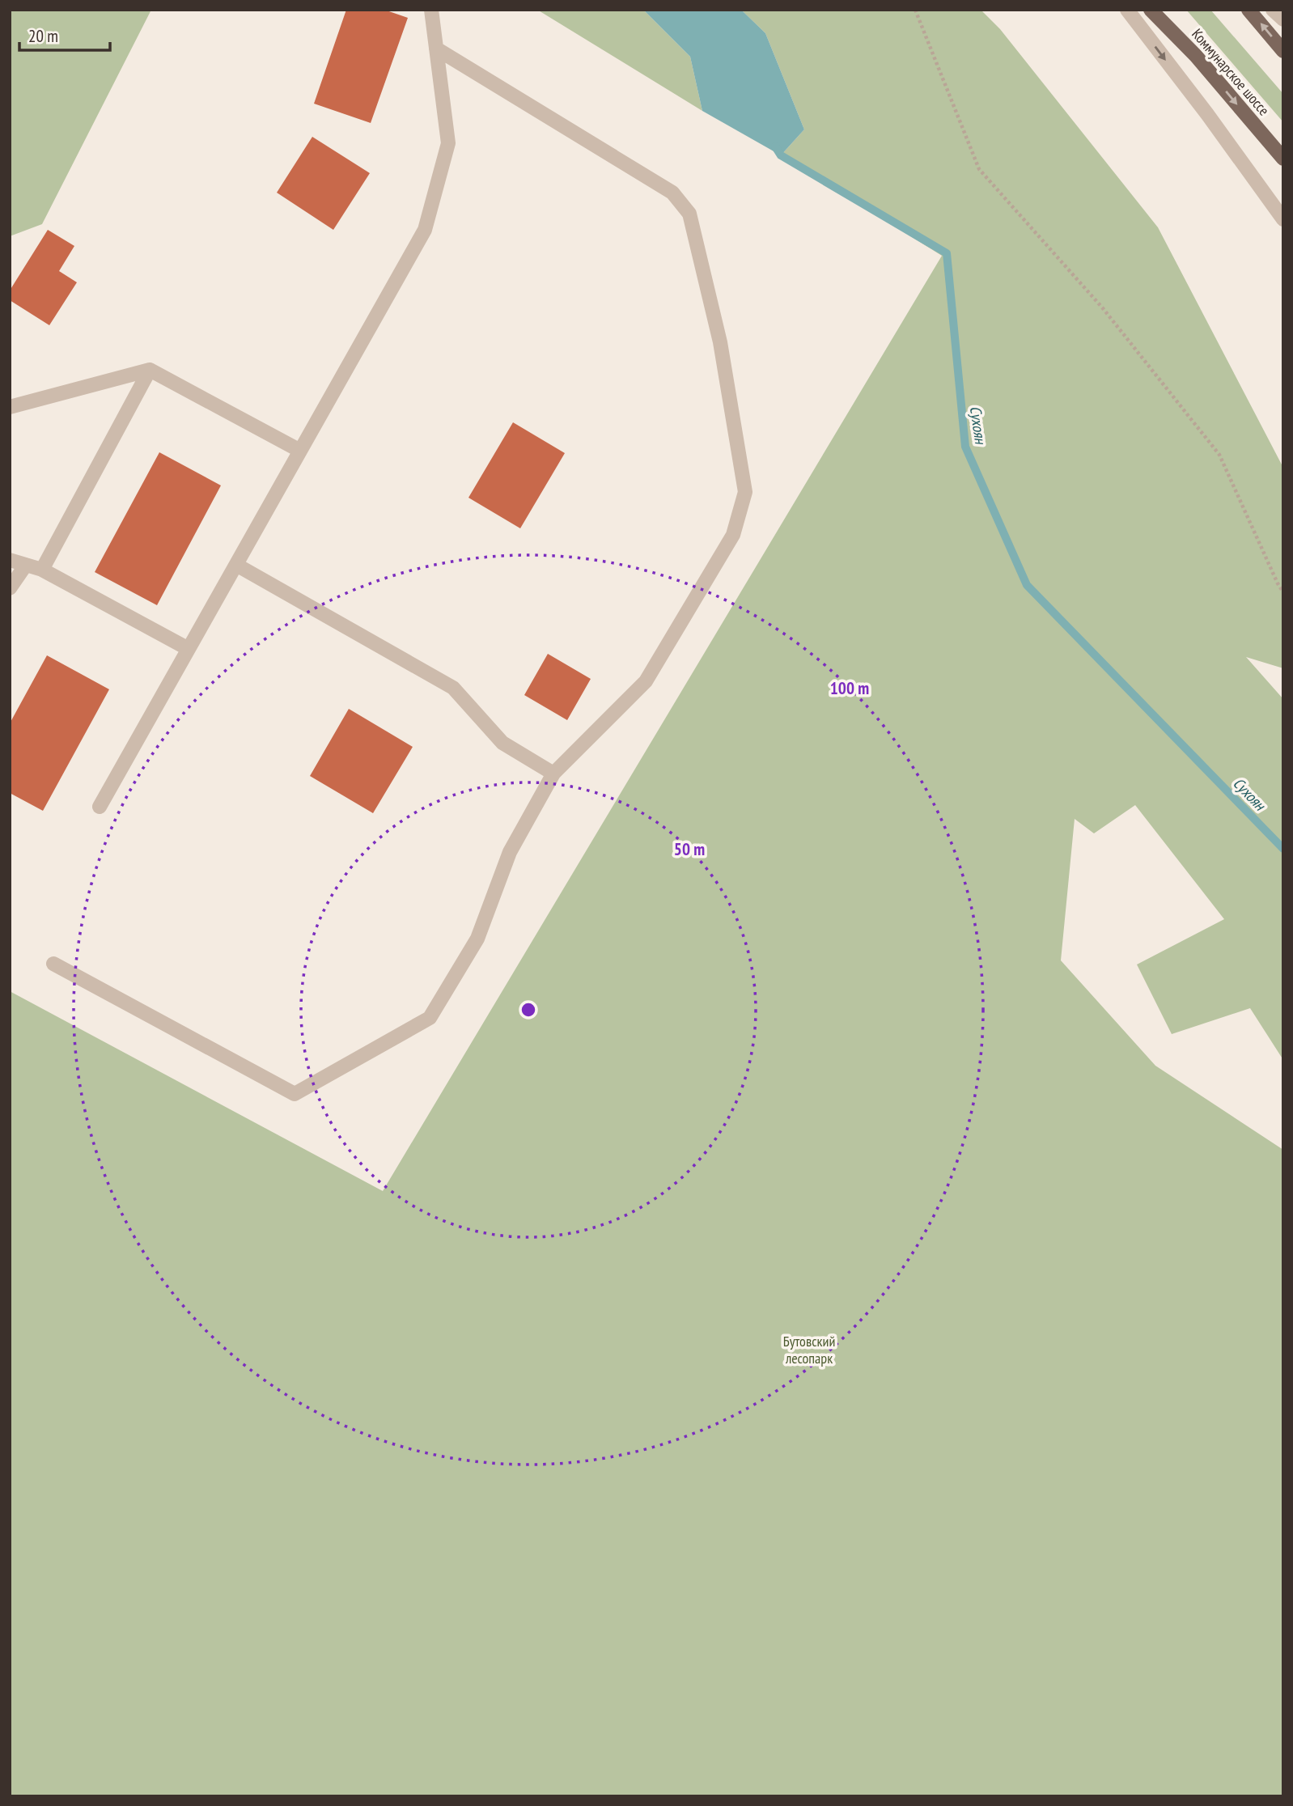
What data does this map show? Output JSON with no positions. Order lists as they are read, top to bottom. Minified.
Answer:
{"streets":{"main road":["Коммунарское шоссе"]},"one_way":["Коммунарское шоссе"],"water":["Сухоян"],"parks":["Бутовский лесопарк"],"scale_bar":"20 m","rings":["100 m","50 m"]}
